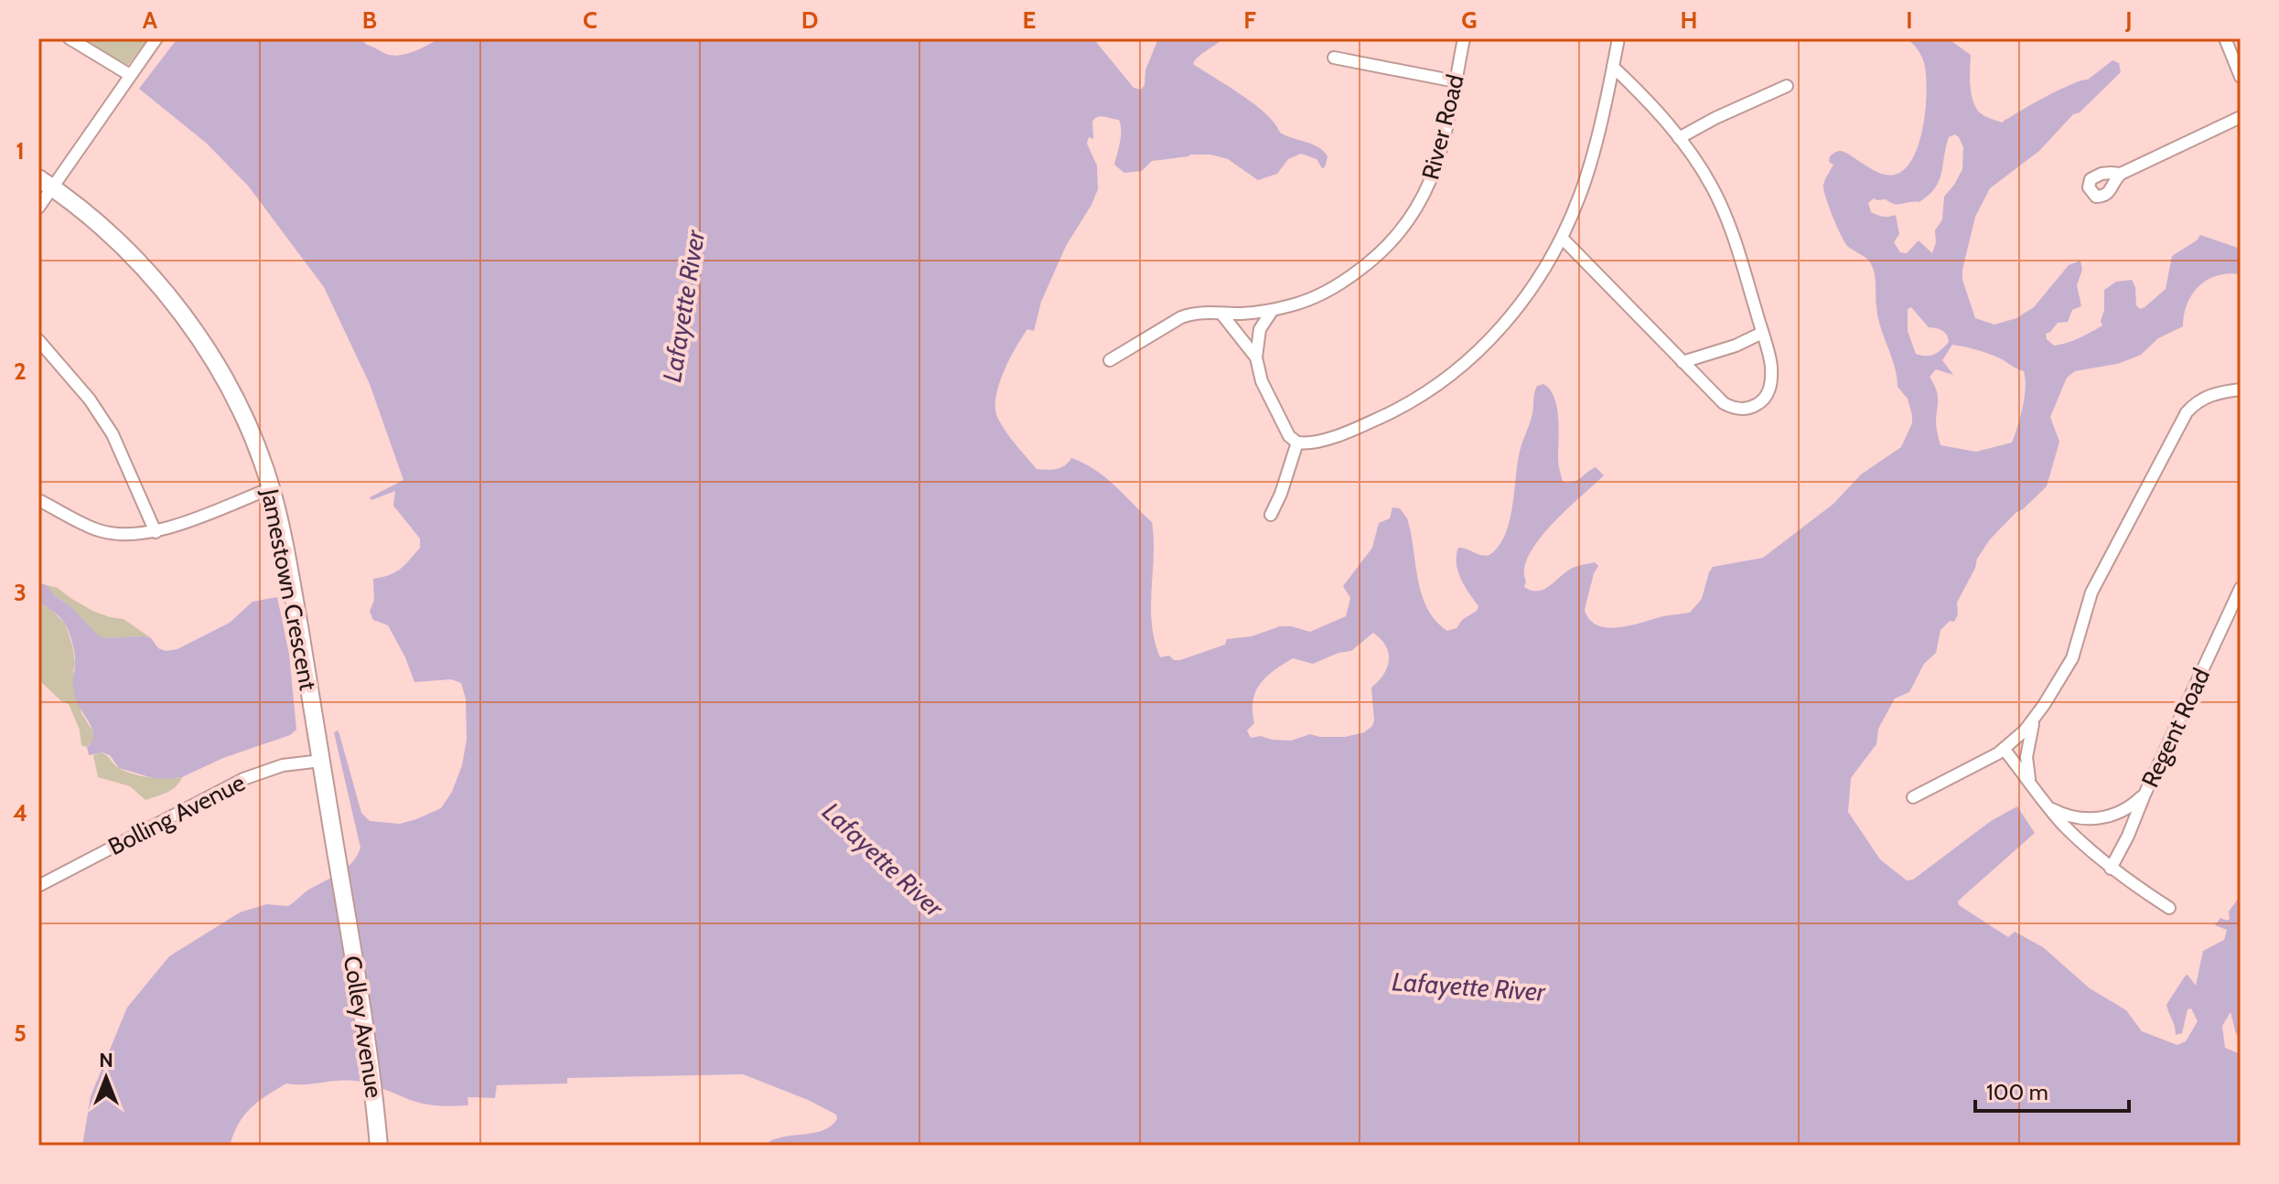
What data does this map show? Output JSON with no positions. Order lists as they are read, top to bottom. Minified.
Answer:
{"streets":{"main road":["Jamestown Crescent","Colley Avenue"],"street":["River Road","Regent Road","Bolling Avenue"]},"crossings":[["Jamestown Crescent","Bolling Avenue"],["Jamestown Crescent","Colley Avenue"]],"water":["Lafayette River"],"scale_bar":"100 m","north":"top","grid":{"columns":["A","B","C","D","E","F","G","H","I","J"],"rows":["1","2","3","4","5"]}}
